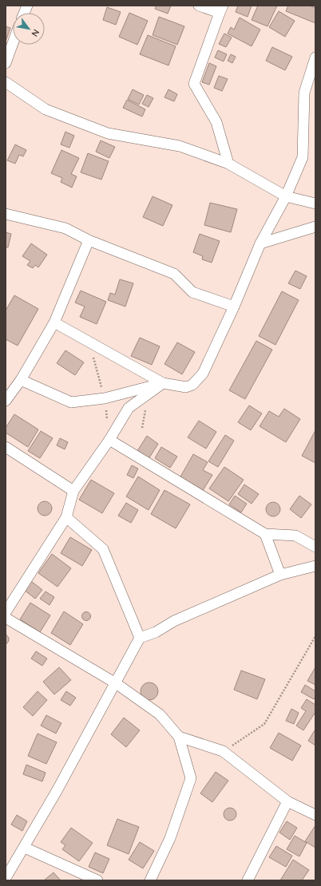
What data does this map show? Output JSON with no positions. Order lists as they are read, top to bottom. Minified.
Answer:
{"north":"bottom right"}
